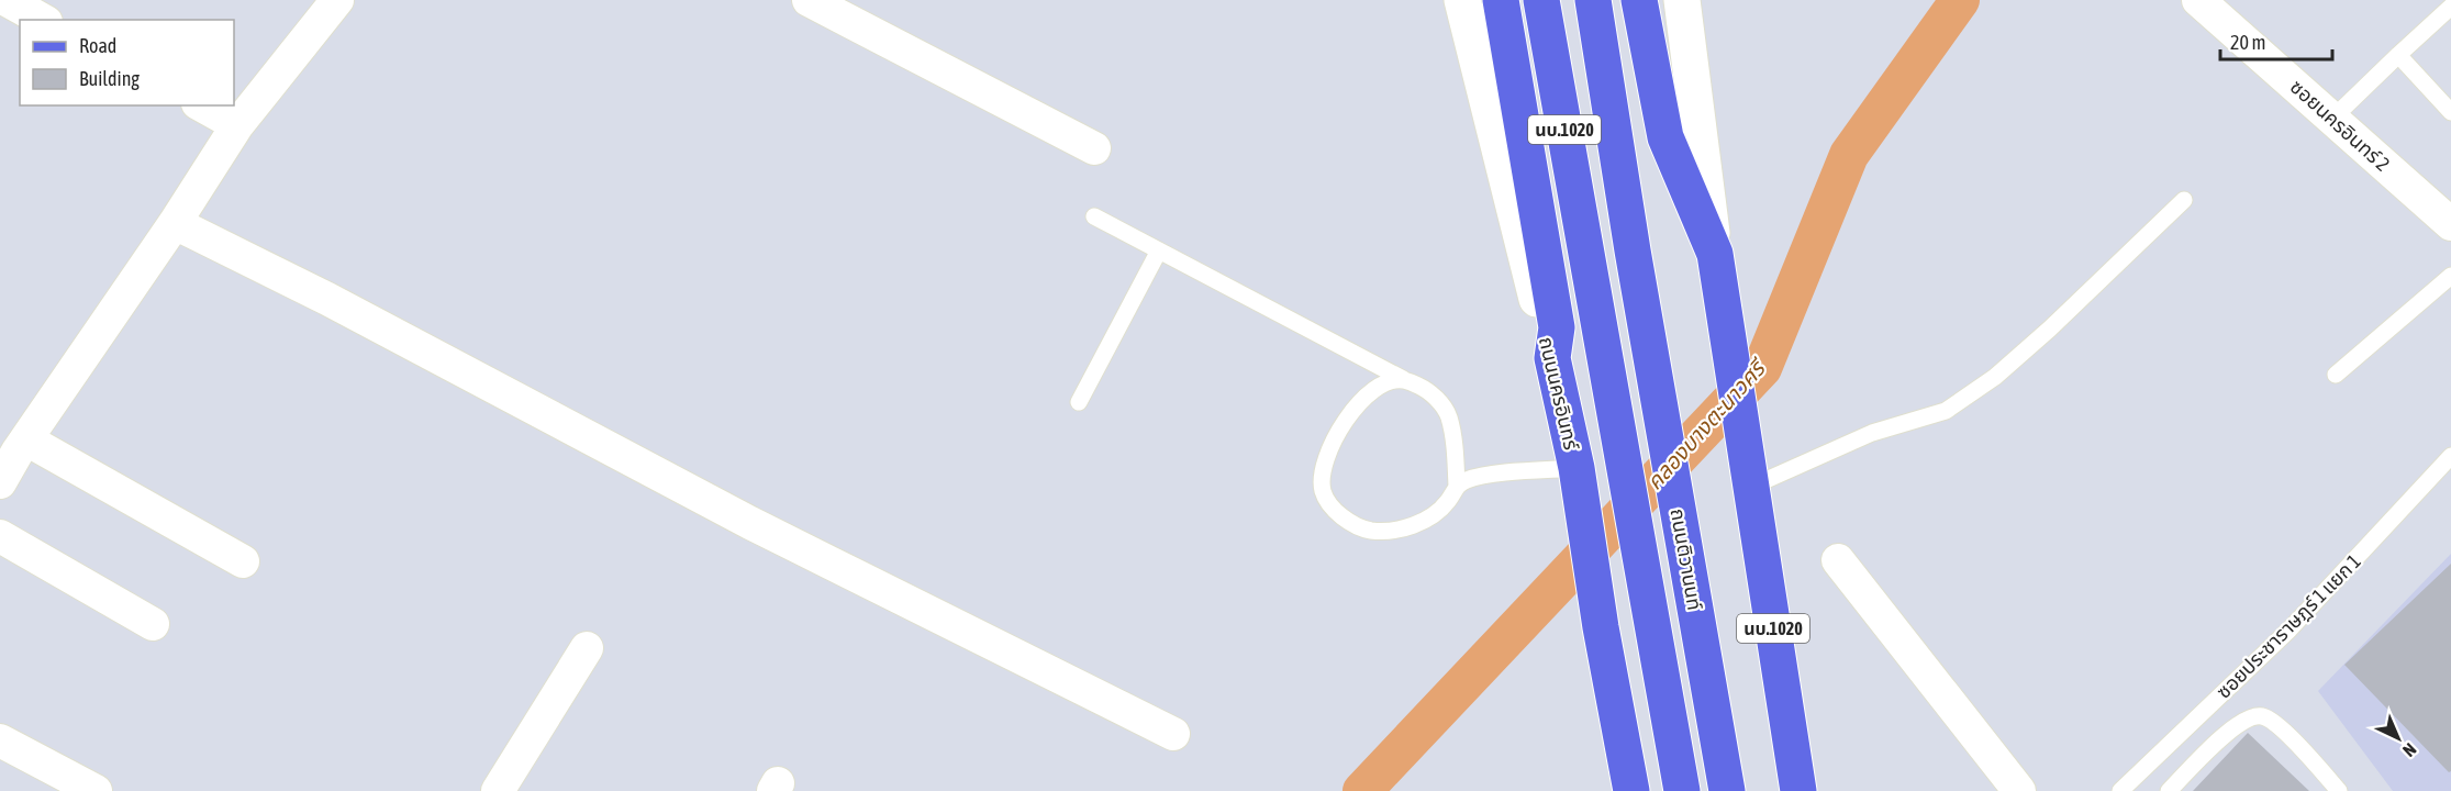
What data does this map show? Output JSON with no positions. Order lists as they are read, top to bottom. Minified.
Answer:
{"streets":{"main road":["นบ.1020","ถนนนครอินทร์","ถนนติวานนท์"],"street":["ซอยนครอินทร์ 2"],"lane":["ซอยประชาราษฎร์ 1 แยก 1"]},"water":["คลองบางตะนาวศรี"],"legend":["Road","Building"],"scale_bar":"20 m","north":"bottom right"}
